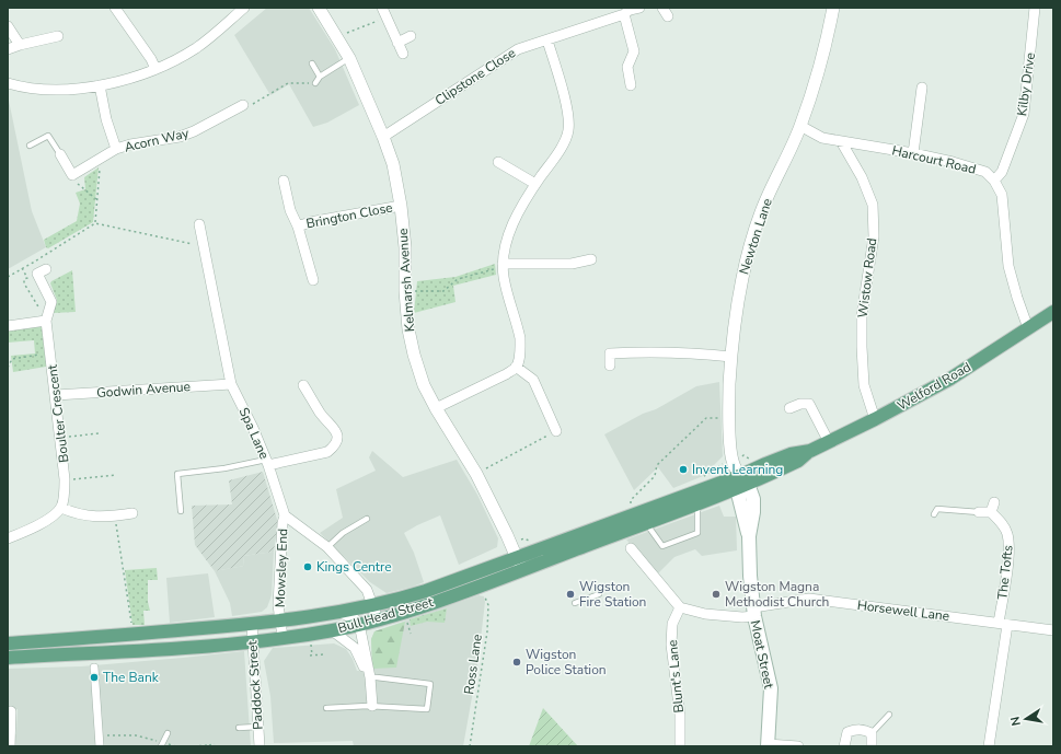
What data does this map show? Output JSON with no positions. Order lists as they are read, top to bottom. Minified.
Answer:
{"streets":{"main road":["Welford Road","Bull Head Street","Moat Street"],"street":["Clipstone Close","Kilby Drive","Acorn Way","Harcourt Road","Brington Close","Newton Lane","Wistow Road","Kelmarsh Avenue","Godwin Avenue","Boulter Crescent","Spa Lane","Mowsley End","The Tofts","Horsewell Lane","Blunt's Lane","Paddock Street"],"path":["Ross Lane"]},"crossings":[["Clipstone Close","Kelmarsh Avenue"],["Kilby Drive","Harcourt Road"],["Harcourt Road","Newton Lane"],["Harcourt Road","Wistow Road"],["Brington Close","Kelmarsh Avenue"],["Newton Lane","Welford Road"],["Newton Lane","Bull Head Street"],["Newton Lane","Moat Street"],["Wistow Road","Welford Road"],["Kelmarsh Avenue","Bull Head Street"],["Welford Road","Bull Head Street"],["Welford Road","Moat Street"],["Godwin Avenue","Boulter Crescent"],["Godwin Avenue","Spa Lane"],["Spa Lane","Mowsley End"],["Mowsley End","Bull Head Street"],["The Tofts","Horsewell Lane"],["Horsewell Lane","Moat Street"],["Horsewell Lane","Blunt's Lane"],["Bull Head Street","Moat Street"],["Bull Head Street","Ross Lane"],["Bull Head Street","Paddock Street"]],"places":["Invent Learning","Kings Centre","Wigston Fire Station","Wigston Magna Methodist Church","Wigston Police Station","The Bank"],"north":"left"}
